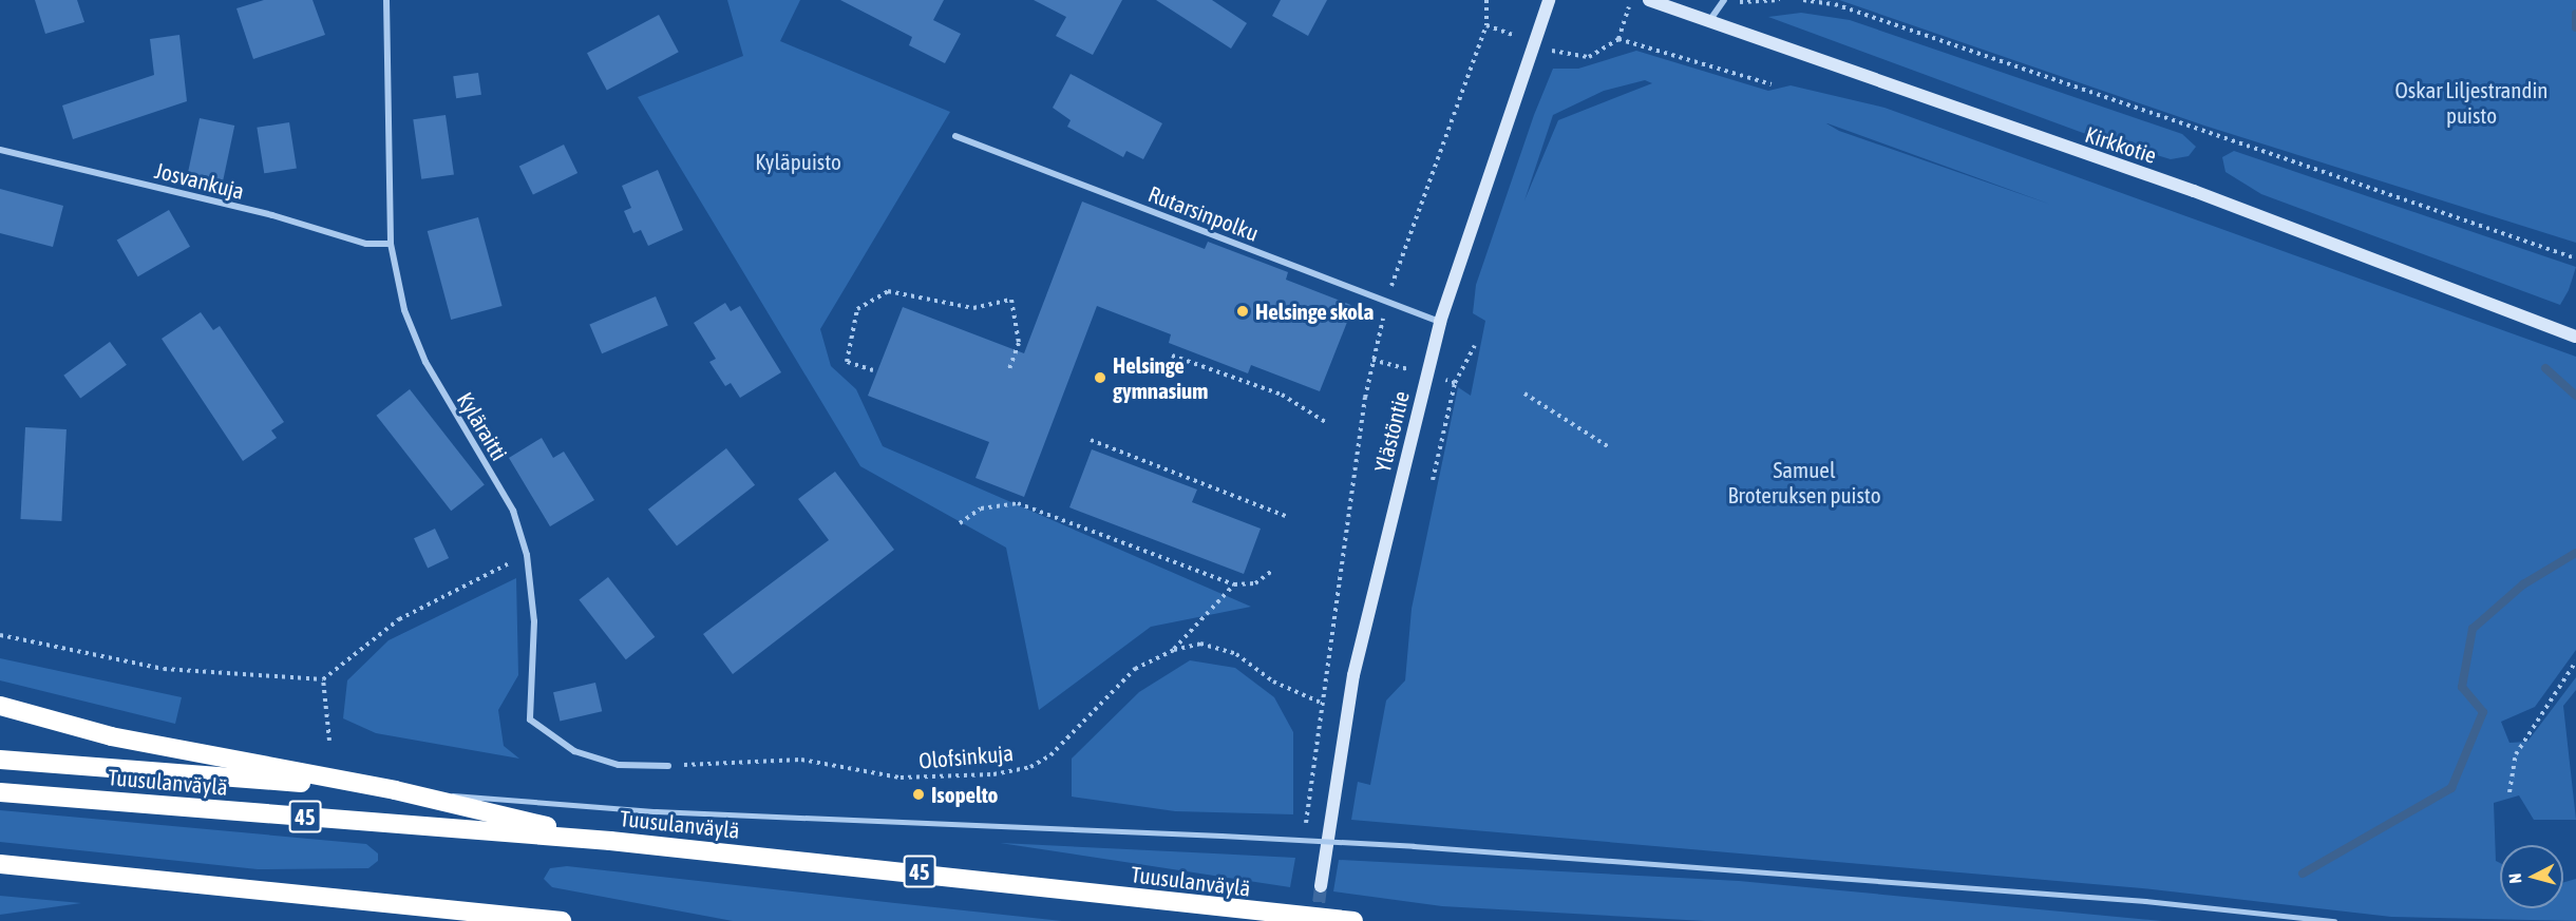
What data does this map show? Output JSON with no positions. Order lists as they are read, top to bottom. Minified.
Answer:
{"streets":{"highway":["Tuusulanväylä","45"],"street":["Kirkkotie","Josvankuja","Rutarsinpolku","Kyläraitti","Ylästöntie"],"path":["Olofsinkuja"]},"crossings":[["Josvankuja","Kyläraitti"],["Rutarsinpolku","Ylästöntie"],["Kyläraitti","Olofsinkuja"]],"parks":["Oskar Liljestrandin puisto","Kyläpuisto","Samuel Broteruksen puisto"],"places":["Helsinge skola","Helsinge gymnasium","Isopelto"],"north":"left"}
